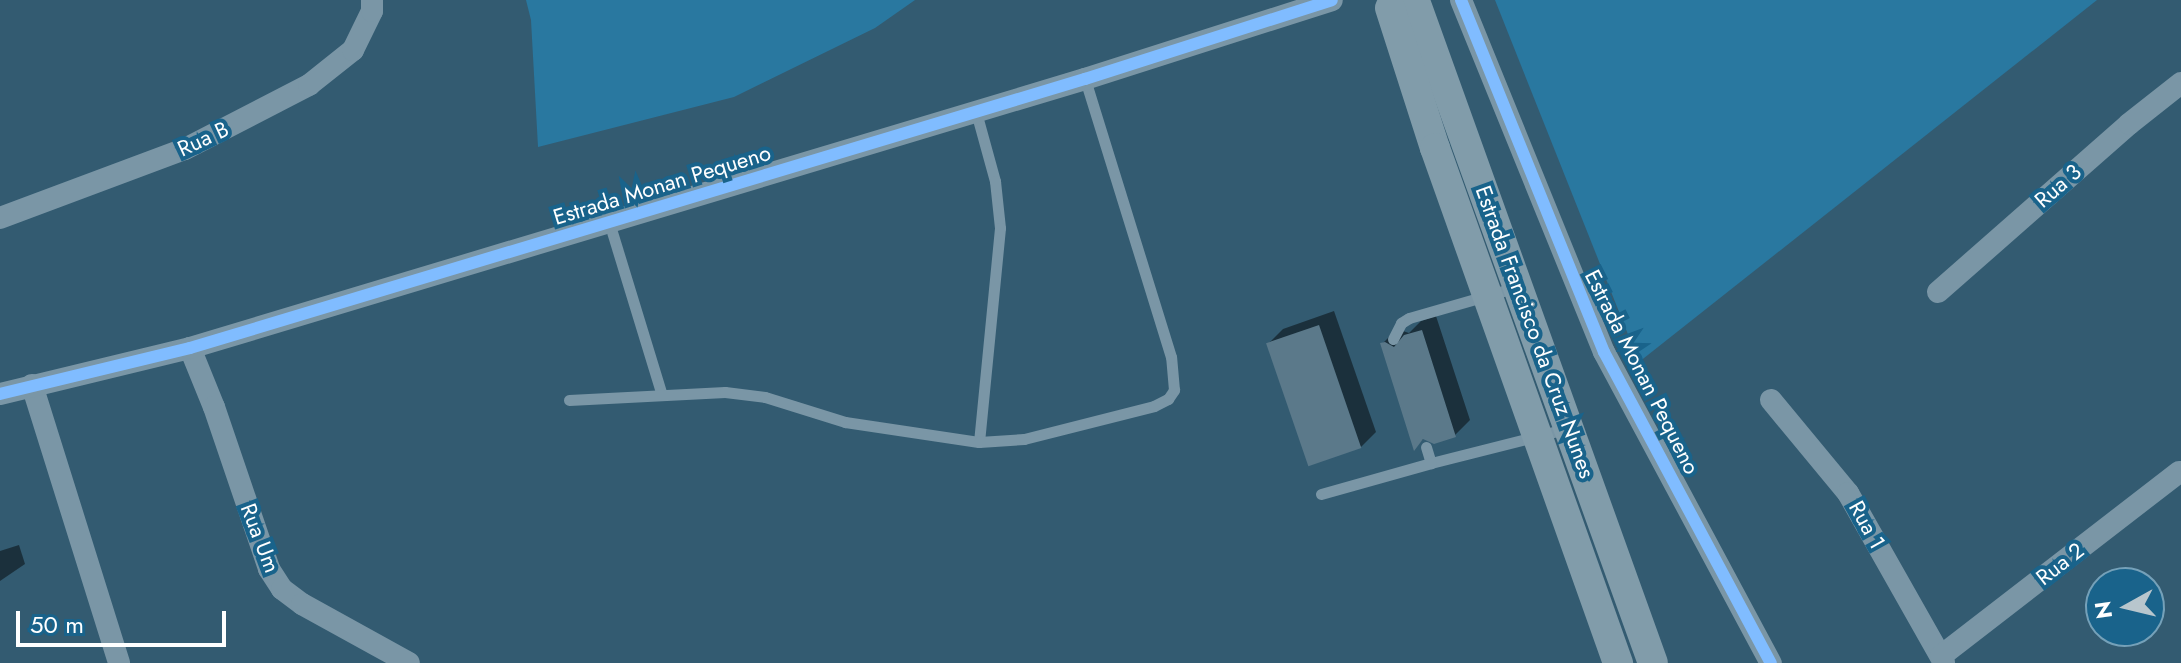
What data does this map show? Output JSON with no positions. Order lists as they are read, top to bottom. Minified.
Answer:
{"streets":{"main road":["Estrada Francisco da Cruz Nunes"],"street":["Rua B","Estrada Monan Pequeno","Rua 3","Rua 1","Rua Um","Rua 2"]},"crossings":[["Estrada Monan Pequeno","Rua Um"],["Rua 1","Rua 2"]],"scale_bar":"50 m","north":"left"}
